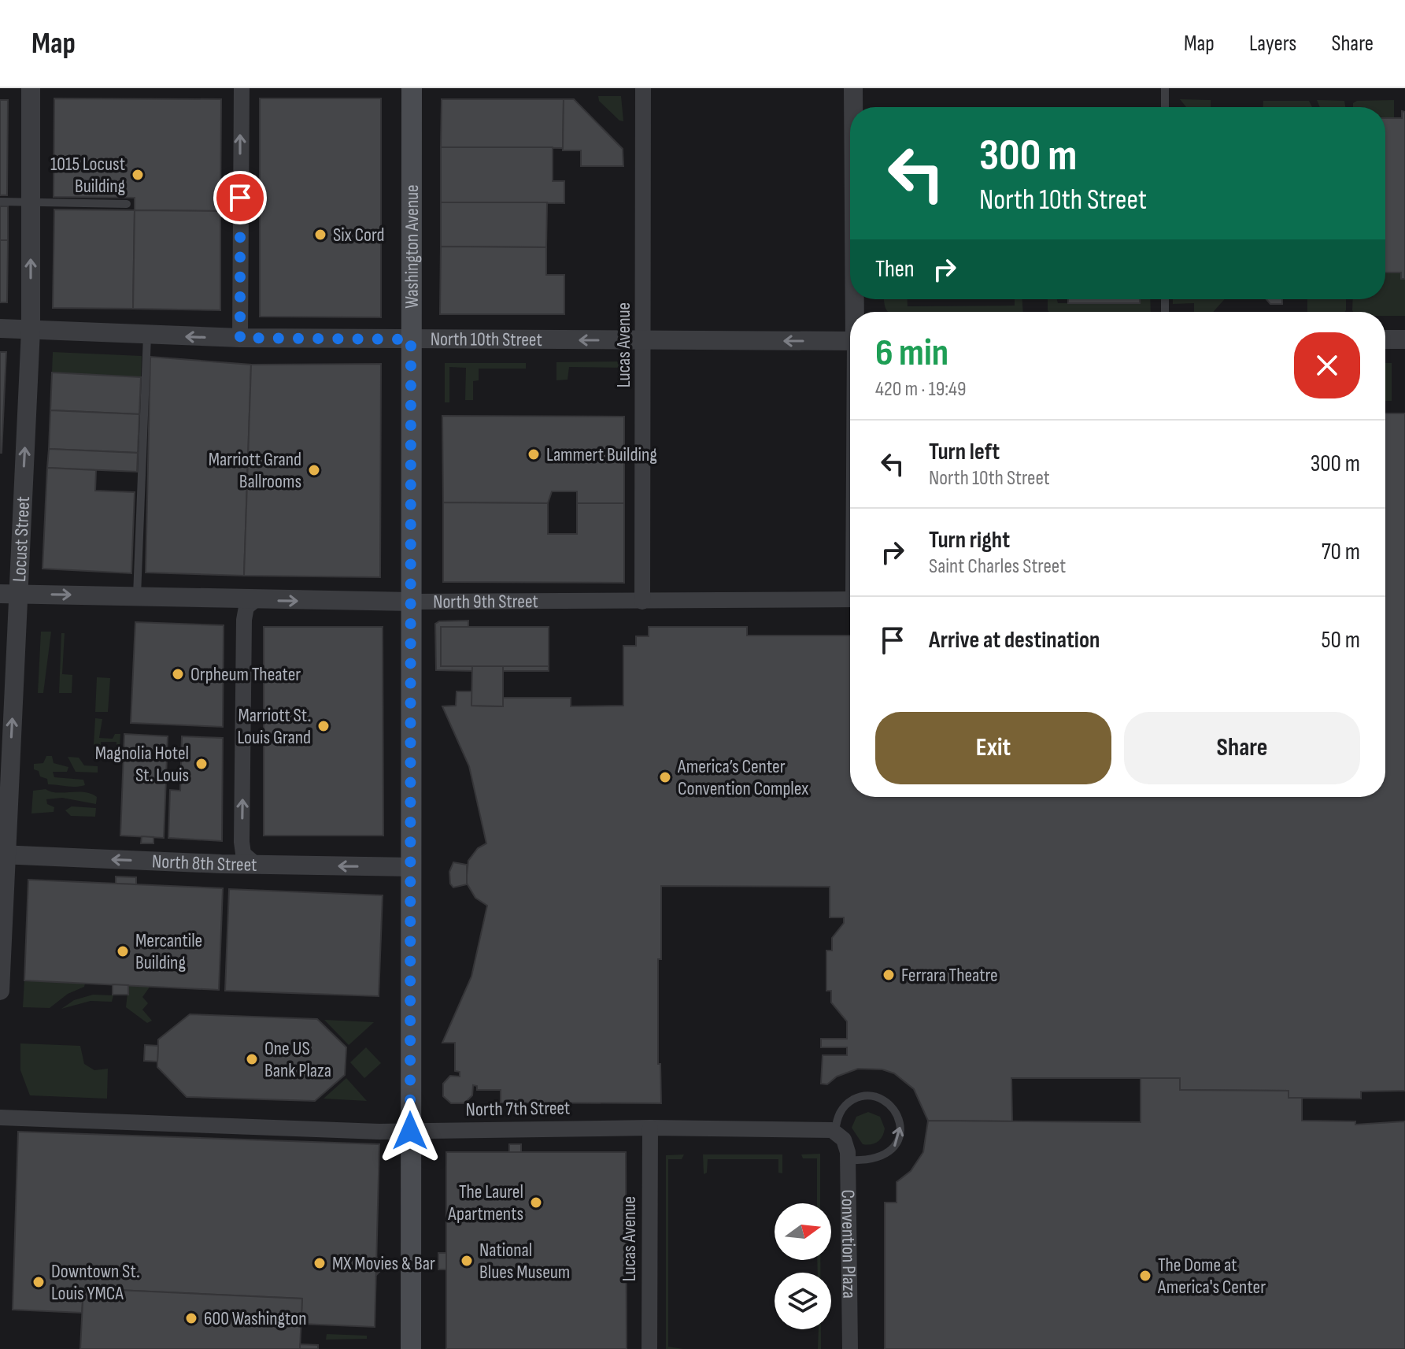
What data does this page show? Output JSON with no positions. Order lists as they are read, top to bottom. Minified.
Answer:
{"streets":{"main road":["Washington Avenue"],"street":["North 10th Street","Lucas Avenue","Locust Street","North 9th Street","North 8th Street","North 7th Street","Convention Plaza"]},"crossings":[["Washington Avenue","North 10th Street"],["Washington Avenue","North 9th Street"],["Washington Avenue","North 8th Street"],["Washington Avenue","North 7th Street"],["North 10th Street","Lucas Avenue"],["North 10th Street","Locust Street"],["Lucas Avenue","North 9th Street"],["Lucas Avenue","North 7th Street"],["Locust Street","North 9th Street"],["Locust Street","North 8th Street"],["North 7th Street","Convention Plaza"]],"one_way":["North 10th Street","Locust Street","North 8th Street"],"places":["1015 Locust Building","Six Cord","Lammert Building","Marriott Grand Ballrooms","Orpheum Theater","Marriott St. Louis Grand","Magnolia Hotel St. Louis","America’s Center Convention Complex","Mercantile Building","Ferrara Theatre","One US Bank Plaza","The Laurel Apartments","National Blues Museum","MX Movies & Bar","The Dome at America's Center","Downtown St. Louis YMCA","600 Washington"],"north":"right","page":{"header":"Map","nav":["Map","Layers","Share"],"turn":["300 m","North 10th Street"],"then":"Then","heading":["6 min","420 m · 19:49"],"list":[{"name":"Turn left","note":"North 10th Street","value":"300 m"},{"name":"Turn right","note":"Saint Charles Street","value":"70 m"},{"name":"Arrive at destination","value":"50 m"}],"buttons":["Exit","Share"]}}
